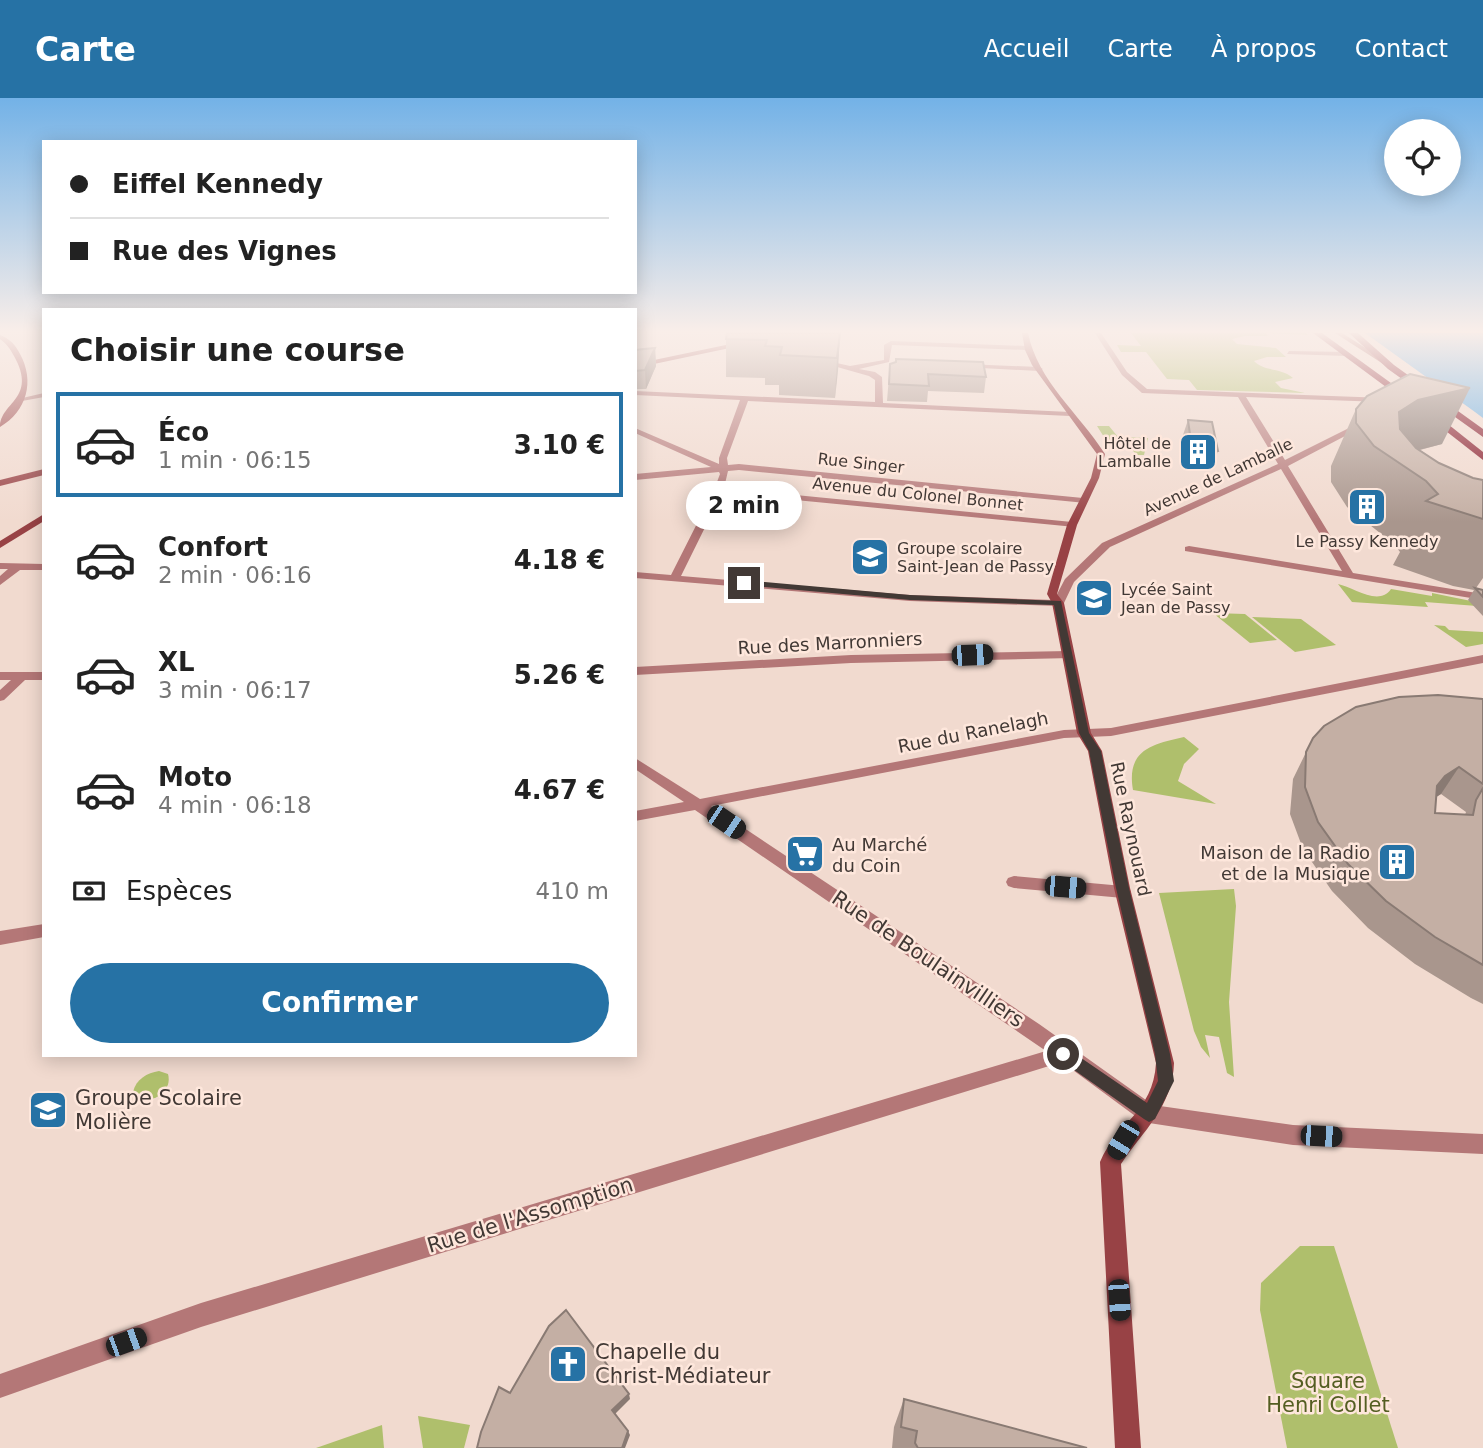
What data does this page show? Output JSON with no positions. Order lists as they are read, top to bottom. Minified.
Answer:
{"streets":{"street":["Rue Singer","Avenue de Lamballe","Avenue du Colonel Bonnet","Rue des Marronniers","Rue du Ranelagh","Rue Raynouard","Rue de Boulainvilliers","Rue de l'Assomption"]},"crossings":[["Rue Singer","Rue Raynouard"],["Avenue de Lamballe","Rue Raynouard"],["Avenue du Colonel Bonnet","Rue Raynouard"],["Rue des Marronniers","Rue Raynouard"],["Rue du Ranelagh","Rue Raynouard"],["Rue du Ranelagh","Rue de Boulainvilliers"],["Rue Raynouard","Rue de Boulainvilliers"],["Rue de Boulainvilliers","Rue de l'Assomption"]],"parks":["Square Henri Collet"],"places":{"building":["Hôtel de Lamballe","Le Passy Kennedy","Maison de la Radio et de la Musique"],"school or university":["Groupe scolaire Saint-Jean de Passy","Lycée Saint Jean de Passy","Groupe Scolaire Molière"],"supermarket":["Au Marché du Coin"],"church":["Chapelle du Christ-Médiateur"]},"page":{"header":"Carte","nav":["Accueil","Carte","À propos","Contact"],"banner":["Eiffel Kennedy","Rue des Vignes"],"heading":"Choisir une course","list":[{"name":"Éco","note":"1 min · 06:15","value":"3.10 €"},{"name":"Confort","note":"2 min · 06:16","value":"4.18 €"},{"name":"XL","note":"3 min · 06:17","value":"5.26 €"},{"name":"Moto","note":"4 min · 06:18","value":"4.67 €"}],"bubble":"2 min","pay":["Espèces","410 m"],"buttons":"Confirmer"}}
